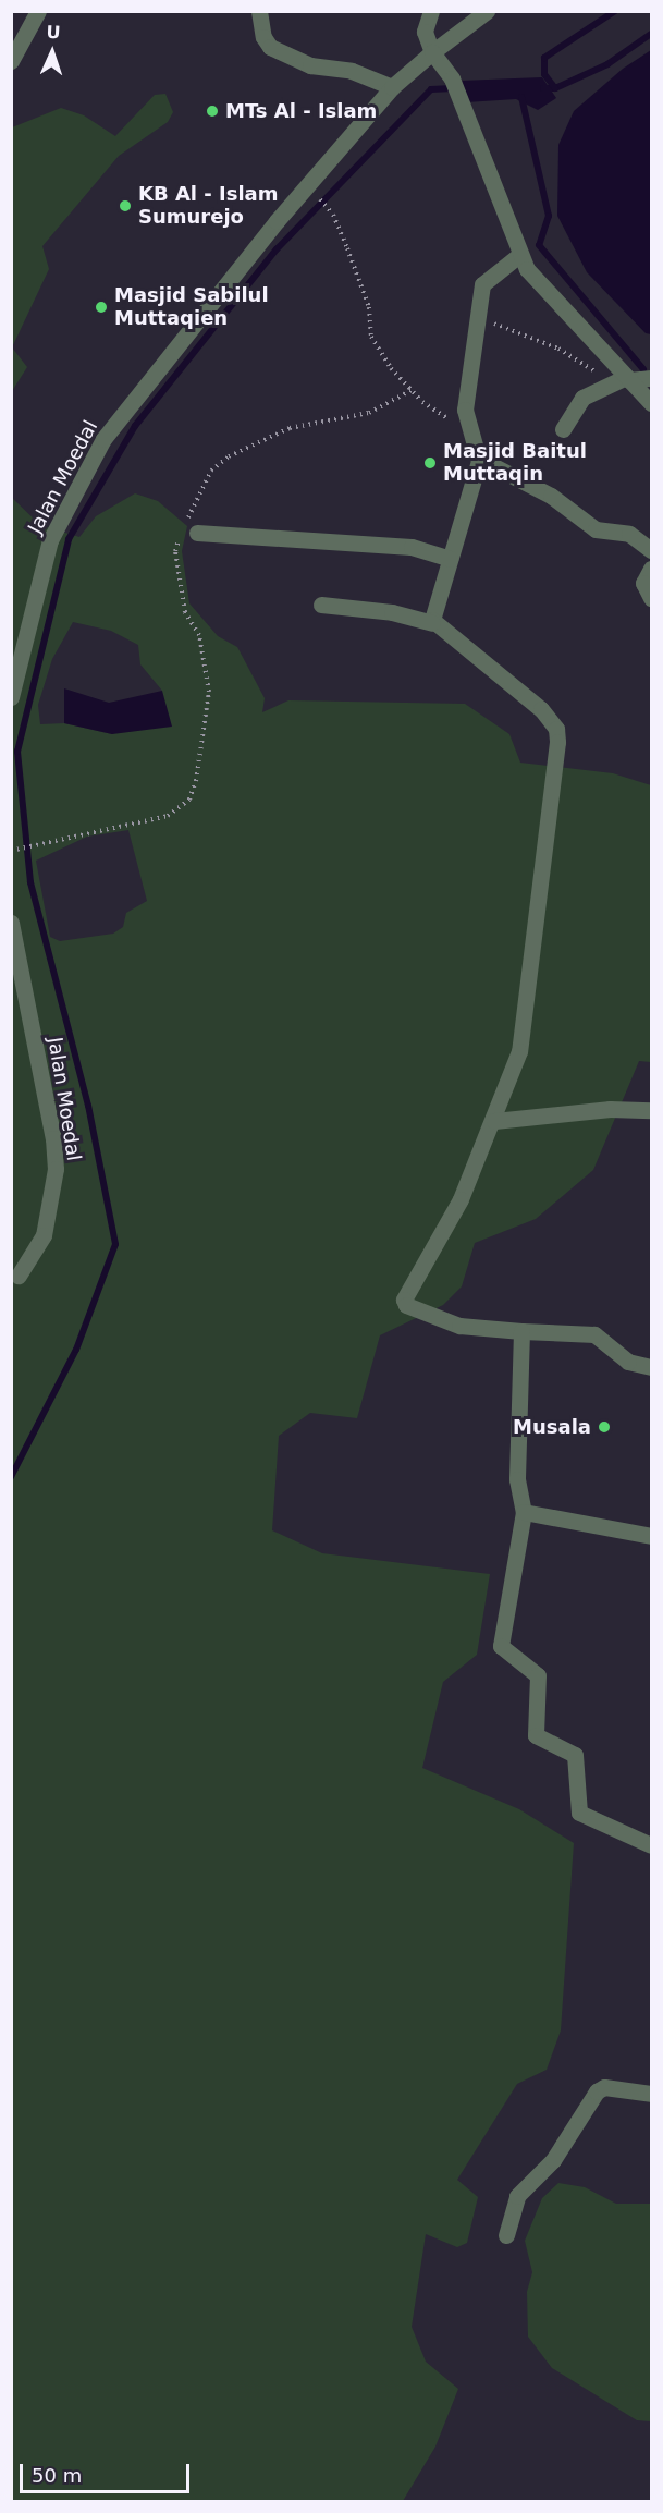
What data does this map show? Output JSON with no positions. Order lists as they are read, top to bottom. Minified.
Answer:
{"streets":{"street":["Jalan Moedal"]},"places":["MTs Al - Islam","KB Al - Islam Sumurejo","Masjid Sabilul Muttaqien","Masjid Baitul Muttaqin","Musala"],"scale_bar":"50 m","north":"top"}
